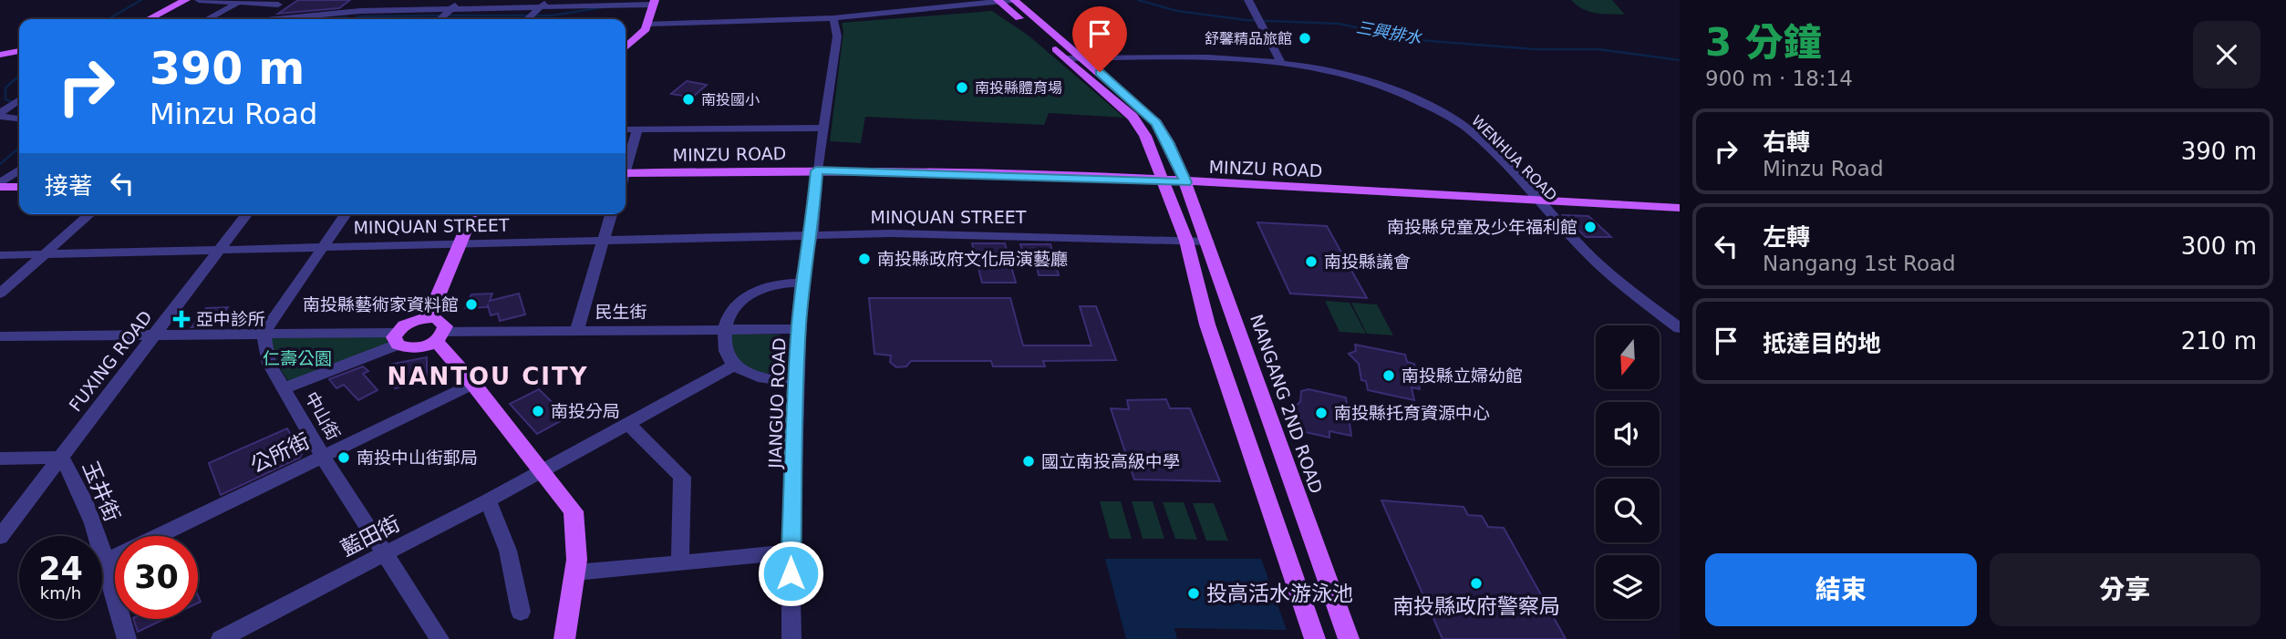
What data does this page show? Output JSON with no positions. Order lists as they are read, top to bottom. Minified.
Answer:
{"streets":{"main road":["MINZU ROAD","NANGANG 2ND ROAD"],"street":["WENHUA ROAD","MINQUAN STREET","民生街","FUXING ROAD","JIANGUO ROAD","中山街","公所街","玉井街","藍田街"]},"crossings":[["MINZU ROAD","WENHUA ROAD"],["MINZU ROAD","JIANGUO ROAD"],["MINZU ROAD","NANGANG 2ND ROAD"],["WENHUA ROAD","NANGANG 2ND ROAD"],["MINQUAN STREET","FUXING ROAD"],["MINQUAN STREET","JIANGUO ROAD"],["MINQUAN STREET","NANGANG 2ND ROAD"],["民生街","JIANGUO ROAD"],["FUXING ROAD","玉井街"],["中山街","公所街"],["中山街","藍田街"],["公所街","玉井街"]],"districts":["NANTOU CITY"],"water":["三興排水"],"parks":["仁壽公園"],"places":{"other":["舒馨精品旅館","南投縣體育場","南投國小","南投縣兒童及少年福利館","南投縣政府文化局演藝廳","南投縣議會","南投縣藝術家資料館","南投縣立婦幼館","南投分局","南投縣托育資源中心","南投中山街郵局","國立南投高級中學","南投縣政府警察局","投高活水游泳池"],"health":["亞中診所"]},"north":"bottom","page":{"heading":["3 分鐘","900 m · 18:14"],"turn":["390 m","Minzu Road"],"list":[{"name":"右轉","note":"Minzu Road","value":"390 m"},{"name":"左轉","note":"Nangang 1st Road","value":"300 m"},{"name":"抵達目的地","value":"210 m"}],"then":"接著","speed":"24 km/h","limit":"30","buttons":["結束","分享"]}}
